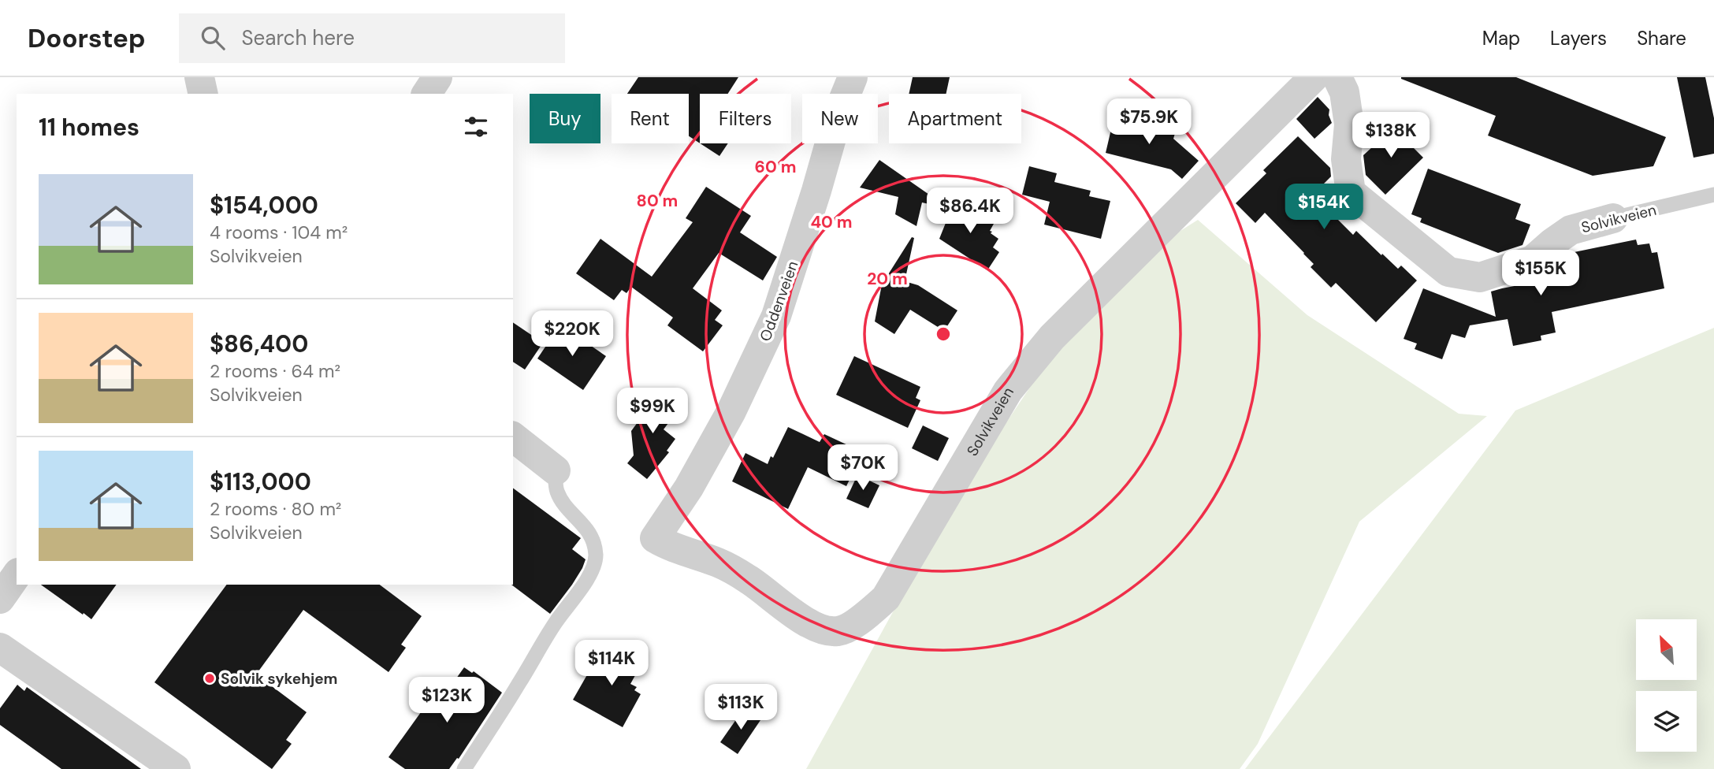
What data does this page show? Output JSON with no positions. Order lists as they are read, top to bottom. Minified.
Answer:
{"streets":{"street":["Solvikveien","Oddenveien"]},"crossings":[["Solvikveien","Oddenveien"]],"places":["Solvik sykehjem"],"north":"top left","page":{"header":"Doorstep","search":"Search here","nav":["Map","Layers","Share"],"chip":["Buy","Rent","Filters","New","Apartment"],"heading":"11 homes","price":["$75.9K","$138K","$154K","$86.4K","$155K","$220K","$99K","$70K","$114K","$123K","$113K"],"list":[{"name":"$154,000","note":"4 rooms · 104 m² · Solvikveien"},{"name":"$86,400","note":"2 rooms · 64 m² · Solvikveien"},{"name":"$113,000","note":"2 rooms · 80 m² · Solvikveien"}]},"rings":["60 m","80 m","40 m","20 m"]}
